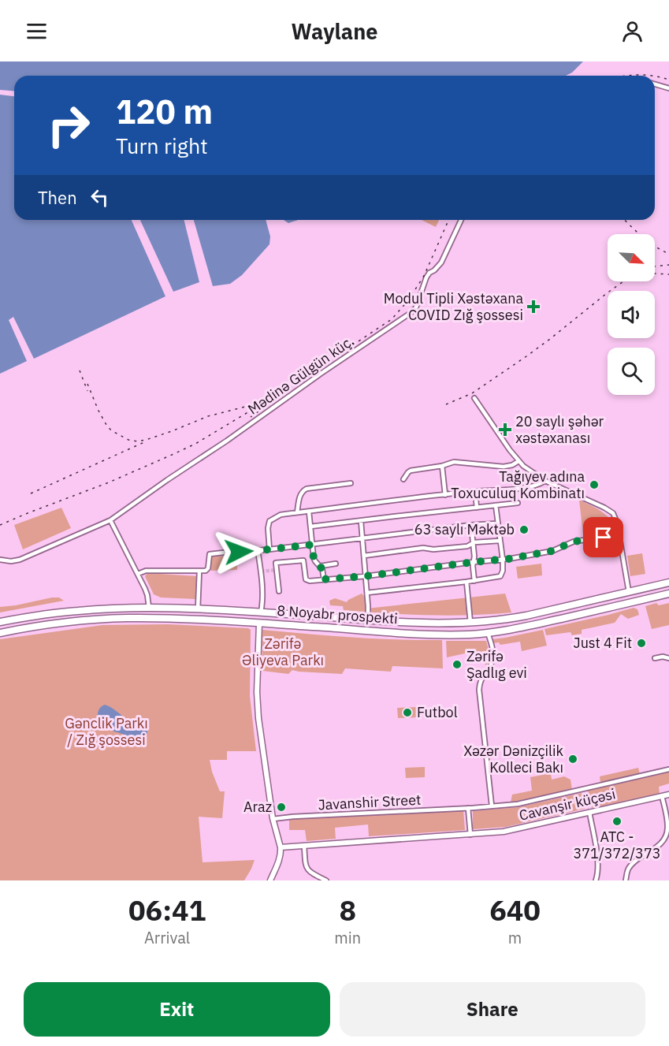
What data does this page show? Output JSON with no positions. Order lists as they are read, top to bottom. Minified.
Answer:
{"streets":{"highway":["8 Noyabr prospekti"],"street":["Mədinə Gülgün küç.","Javanshir Street","Cavanşir küçəsi"]},"crossings":[["Javanshir Street","Cavanşir küçəsi"]],"parks":["Zərifə Əliyeva Parkı","Gənclik Parkı / Zığ şossesi"],"places":{"health":["Modul Tipli Xəstəxana COVID Zığ şossesi","20 saylı şəhər xəstəxanası"],"other":["Tağıyev adına Toxuculuq Kombinatı","63 saylı Məktəb","Just 4 Fit","Zərifə Şadlıg evi","Futbol","Xəzər Dənizçilik Kolleci Bakı","Araz","ATC - 371/372/373"]},"north":"bottom right","page":{"header":"Waylane","turn":["120 m","Turn right"],"then":"Then","eta":["06:41","Arrival","8","min","640","m"],"buttons":["Exit","Share"]}}
